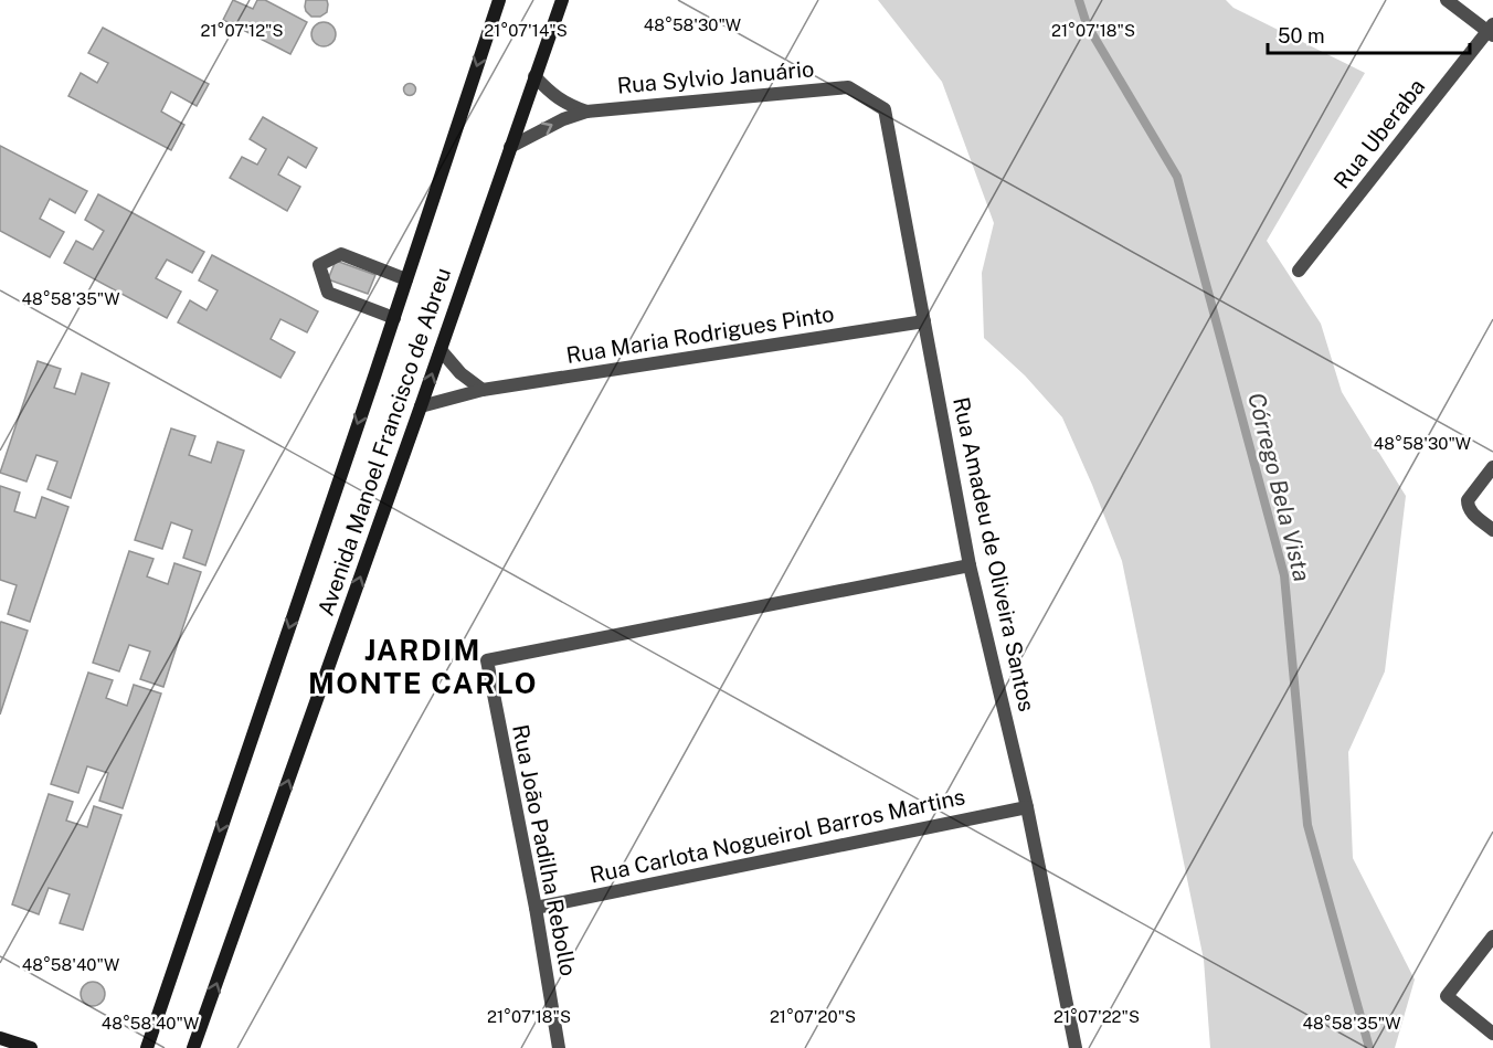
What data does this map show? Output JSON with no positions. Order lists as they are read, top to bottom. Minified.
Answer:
{"streets":{"main road":["Avenida Manoel Francisco de Abreu"],"street":["Rua Sylvio Januário","Rua Uberaba","Rua Maria Rodrigues Pinto","Rua Amadeu de Oliveira Santos","Rua Carlota Nogueirol Barros Martins","Rua João Padilha Rebollo"]},"crossings":[["Rua Sylvio Januário","Avenida Manoel Francisco de Abreu"],["Rua Sylvio Januário","Rua Amadeu de Oliveira Santos"],["Rua Maria Rodrigues Pinto","Avenida Manoel Francisco de Abreu"],["Rua Maria Rodrigues Pinto","Rua Amadeu de Oliveira Santos"],["Rua Amadeu de Oliveira Santos","Rua Carlota Nogueirol Barros Martins"],["Rua Amadeu de Oliveira Santos","Rua João Padilha Rebollo"],["Rua Carlota Nogueirol Barros Martins","Rua João Padilha Rebollo"]],"districts":["JARDIM MONTE CARLO"],"water":["Córrego Bela Vista"],"scale_bar":"50 m","coordinates":["48°58'30\"W","21°07'12\"S","21°07'14\"S","21°07'18\"S","48°58'35\"W","48°58'40\"W","21°07'20\"S","21°07'22\"S"]}
